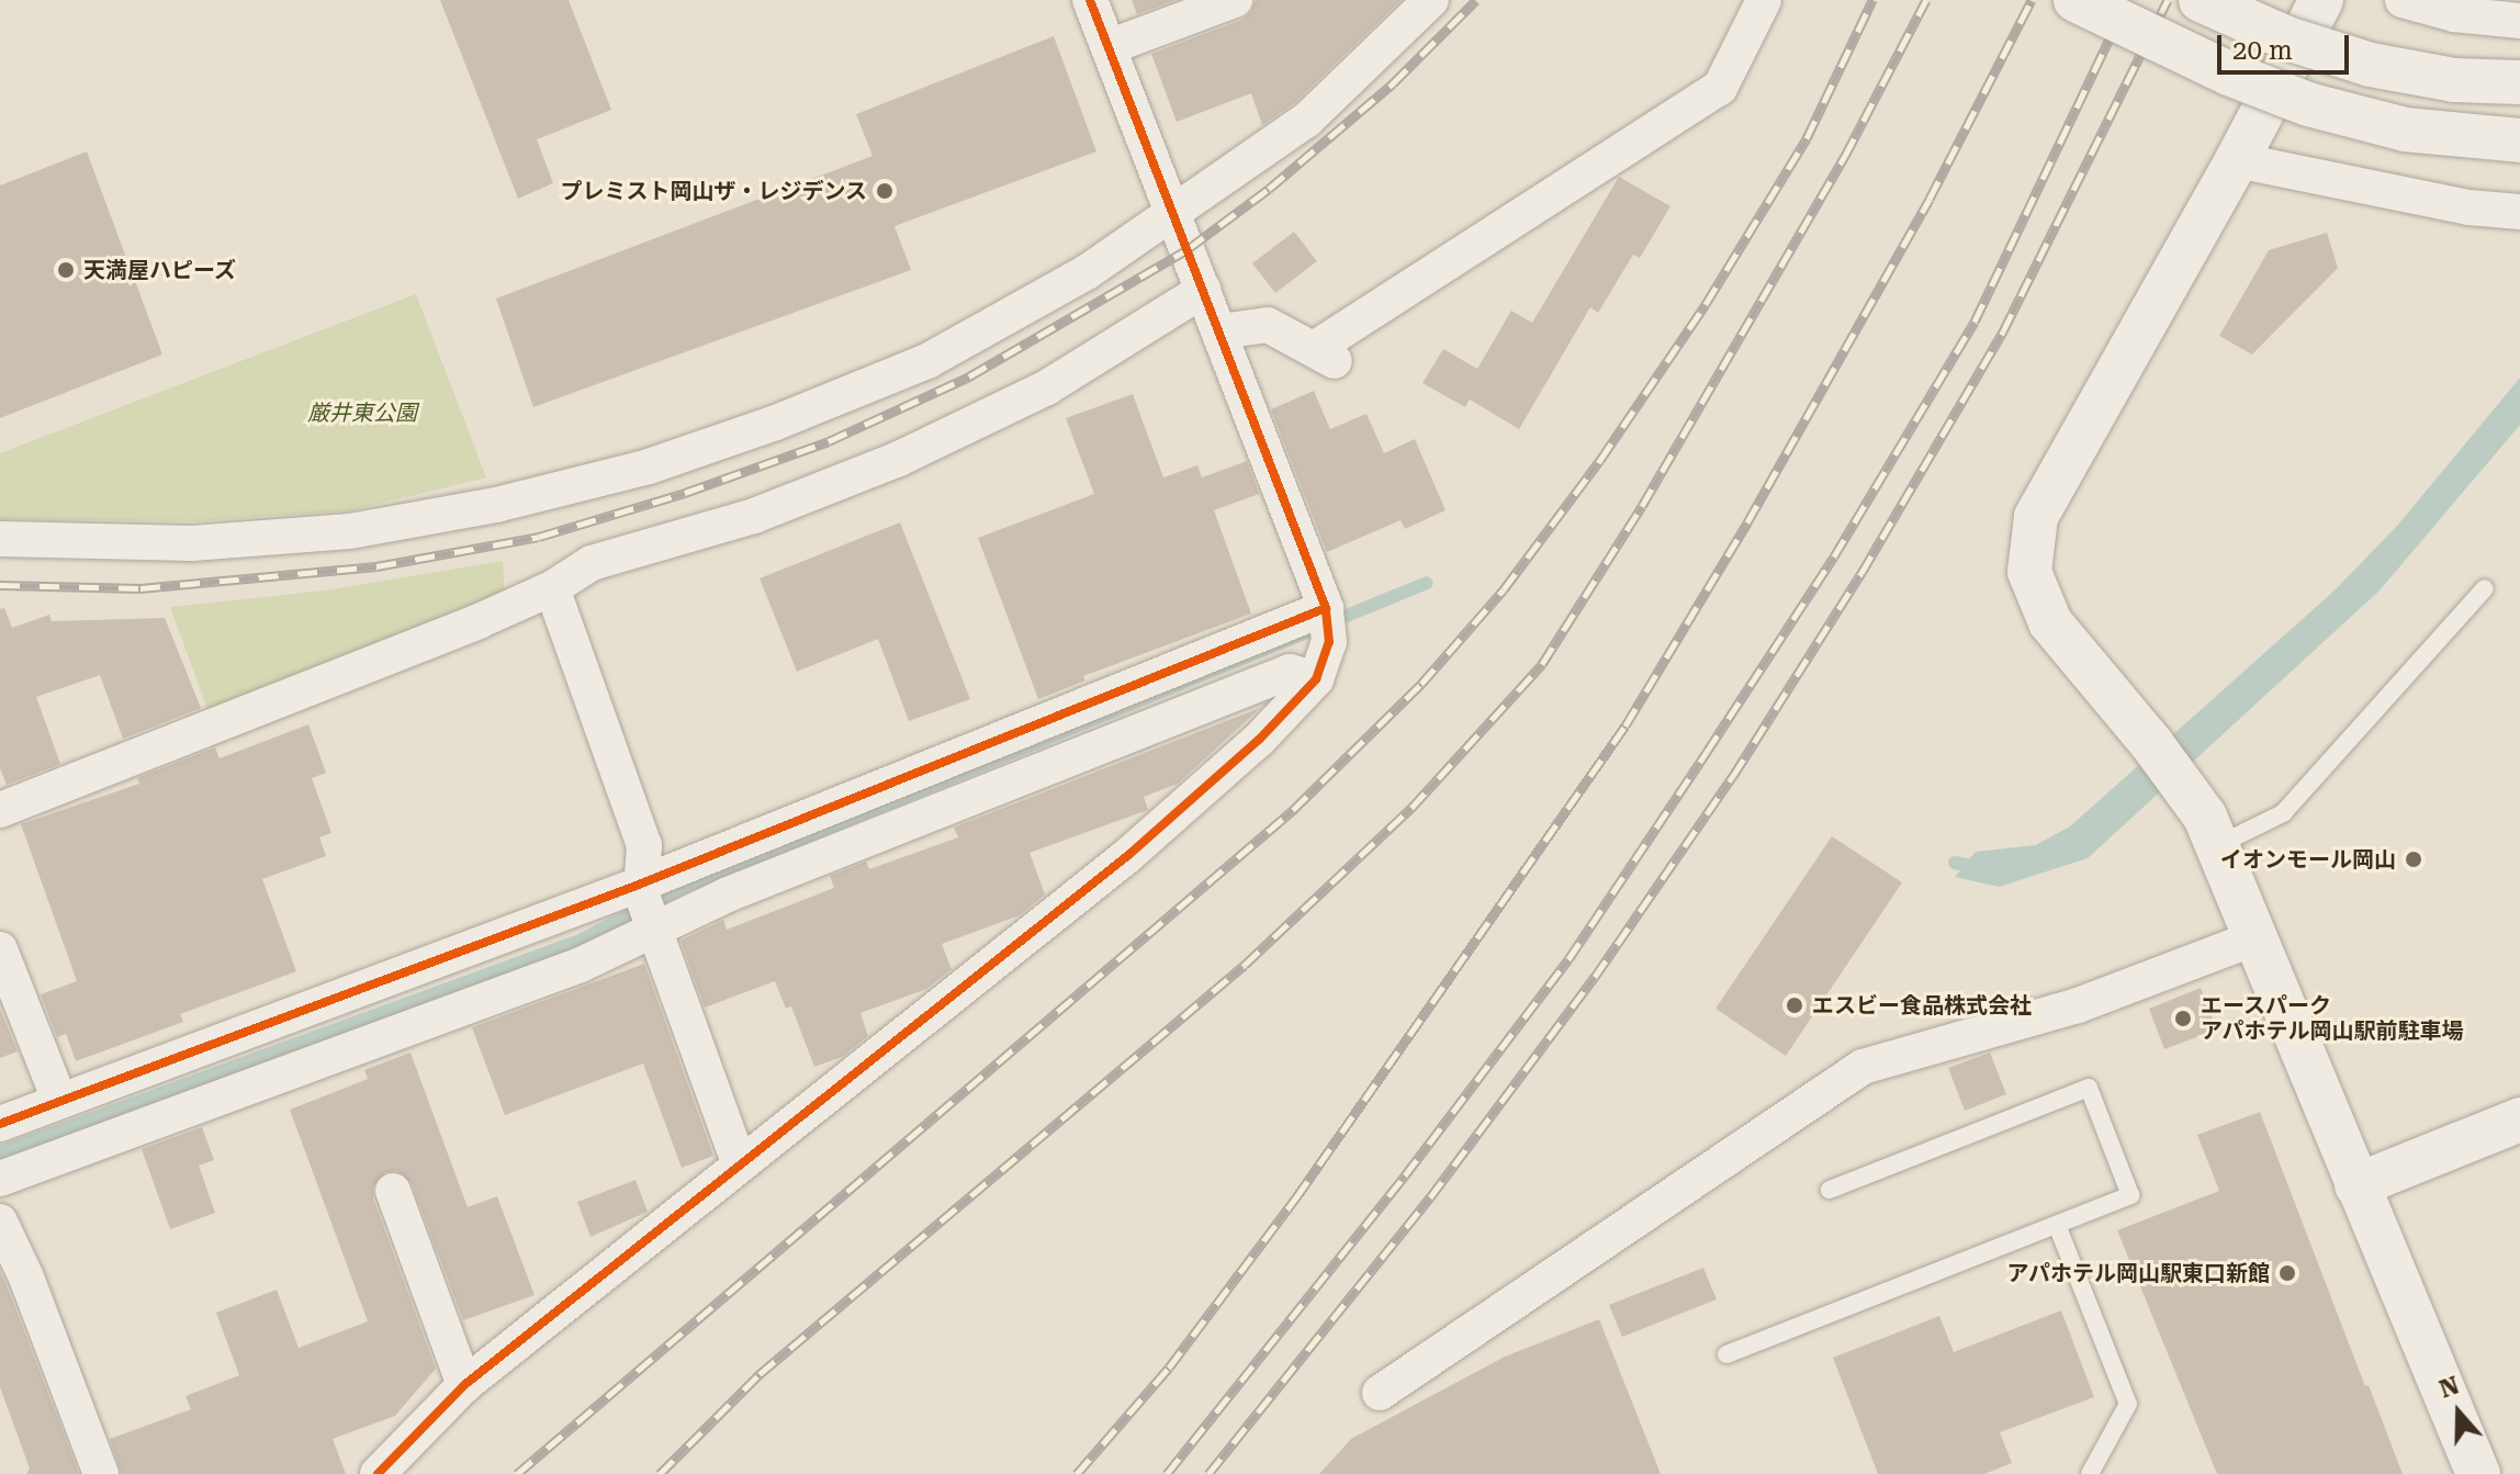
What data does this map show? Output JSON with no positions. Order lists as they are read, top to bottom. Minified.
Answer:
{"parks":["厳井東公園"],"places":["プレミスト岡山ザ・レジデンス","天満屋ハピーズ","イオンモール岡山","エスビー食品株式会社","エースパーク アパホテル岡山駅前駐車場","アパホテル岡山駅東口新館"],"scale_bar":"20 m","north":"top"}
